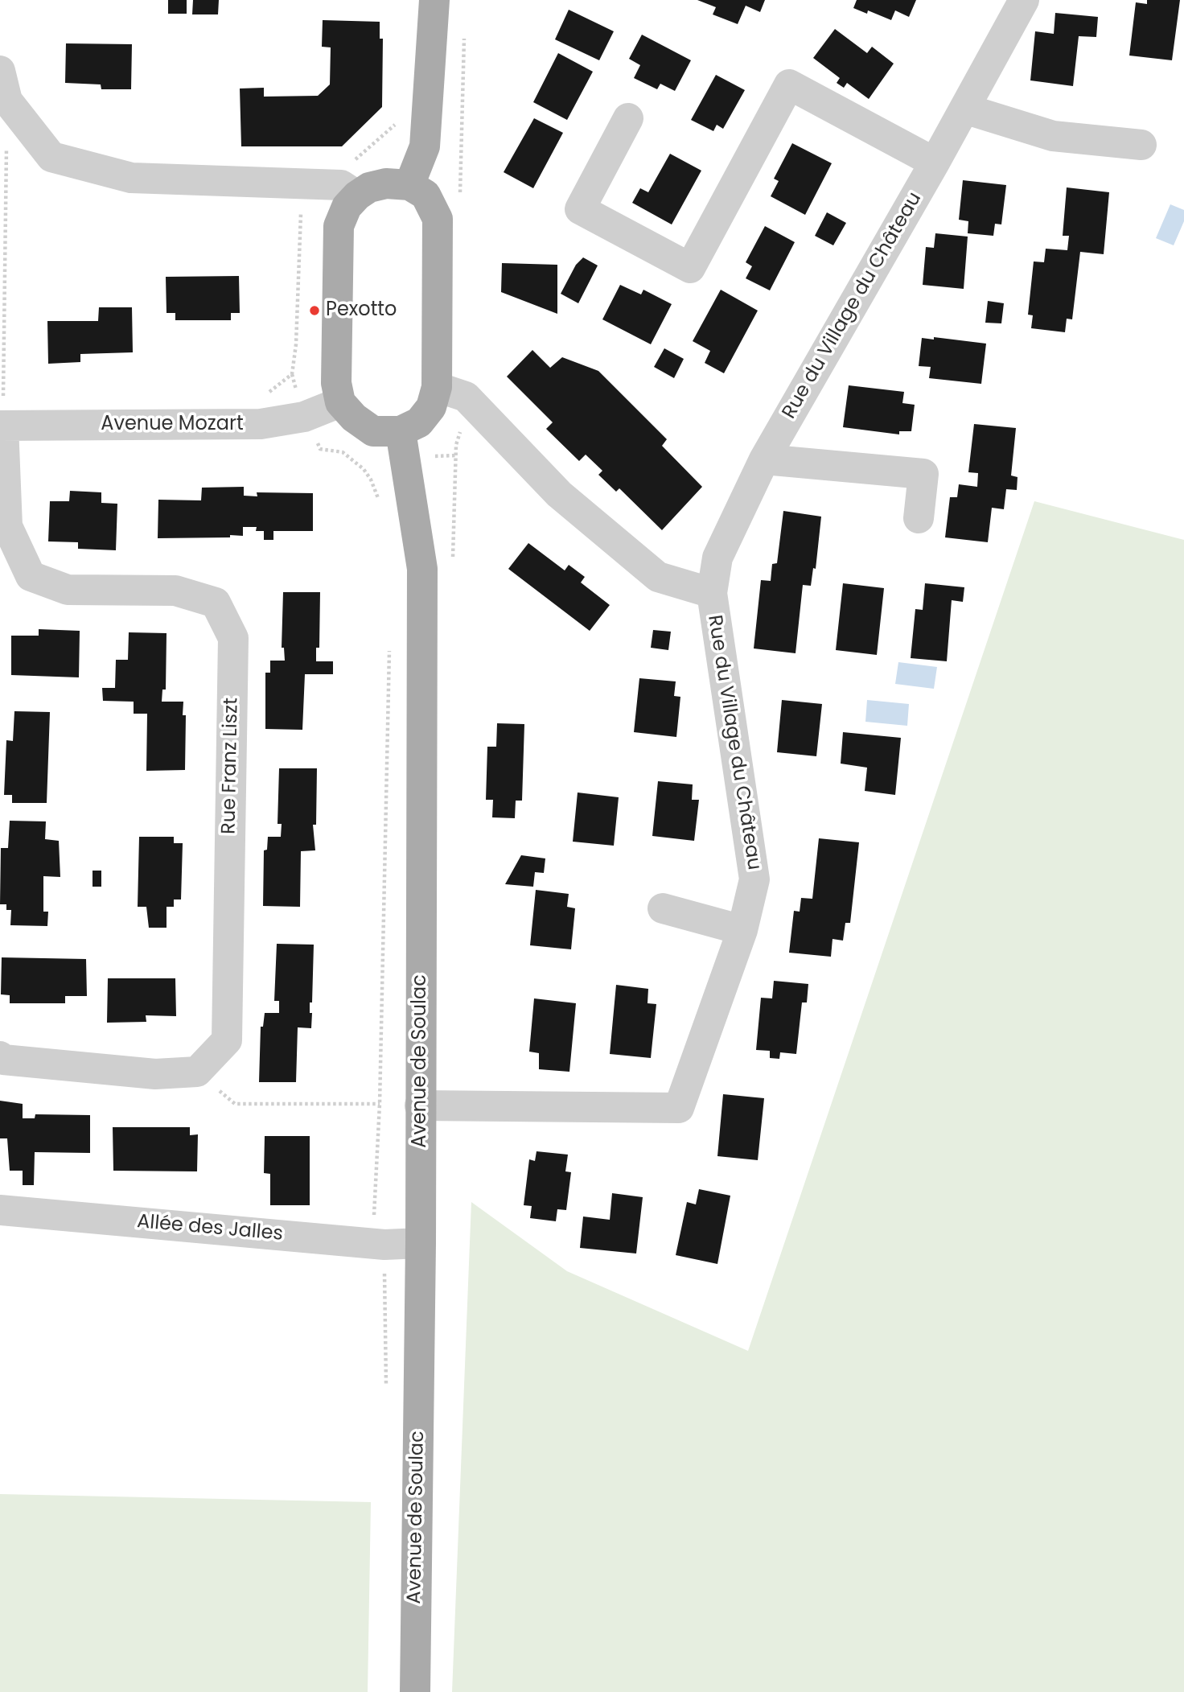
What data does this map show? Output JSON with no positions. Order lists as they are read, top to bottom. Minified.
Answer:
{"streets":{"main road":["Avenue de Soulac"],"street":["Rue du Village du Château","Avenue Mozart","Rue Franz Liszt","Allée des Jalles"]},"crossings":[["Rue du Village du Château","Avenue de Soulac"],["Avenue Mozart","Rue Franz Liszt"],["Avenue de Soulac","Allée des Jalles"]],"places":["Pexotto"]}
